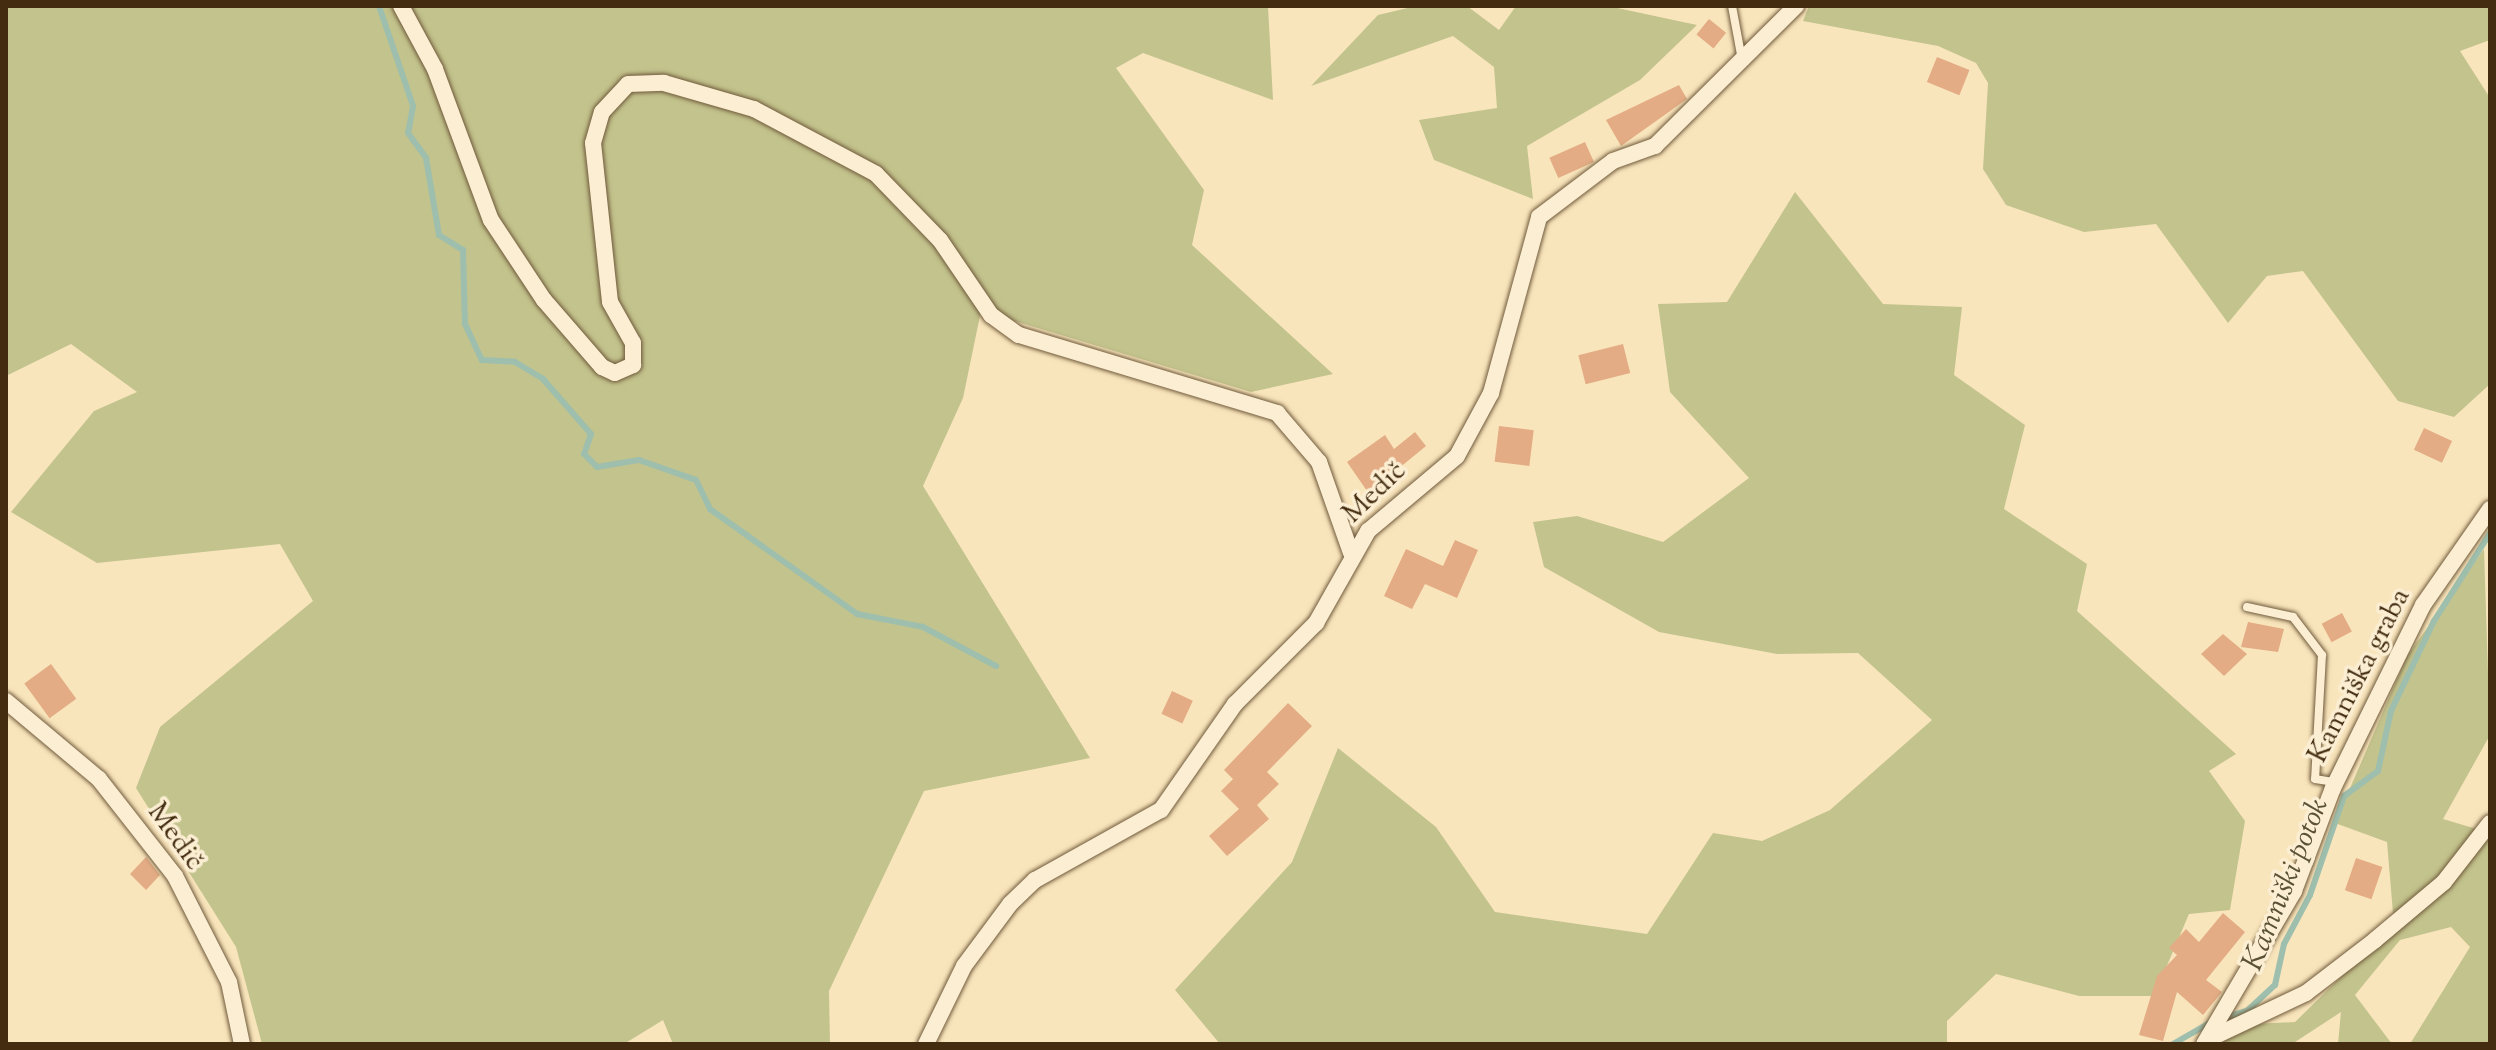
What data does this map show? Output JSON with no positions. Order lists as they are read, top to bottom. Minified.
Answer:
{"streets":{"street":["Medič","Kamniška graba"]},"water":["Kamniški potok"]}
